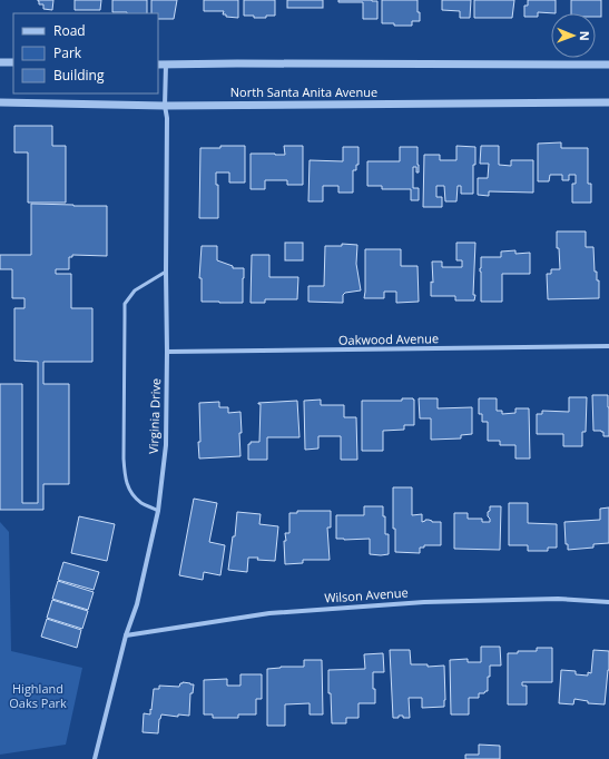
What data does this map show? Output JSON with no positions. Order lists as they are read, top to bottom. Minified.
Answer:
{"streets":{"street":["North Santa Anita Avenue","Oakwood Avenue","Virginia Drive","Wilson Avenue"]},"crossings":[["North Santa Anita Avenue","Virginia Drive"],["Oakwood Avenue","Virginia Drive"],["Virginia Drive","Wilson Avenue"]],"parks":["Highland Oaks Park"],"legend":["Road","Park","Building"],"north":"right"}
